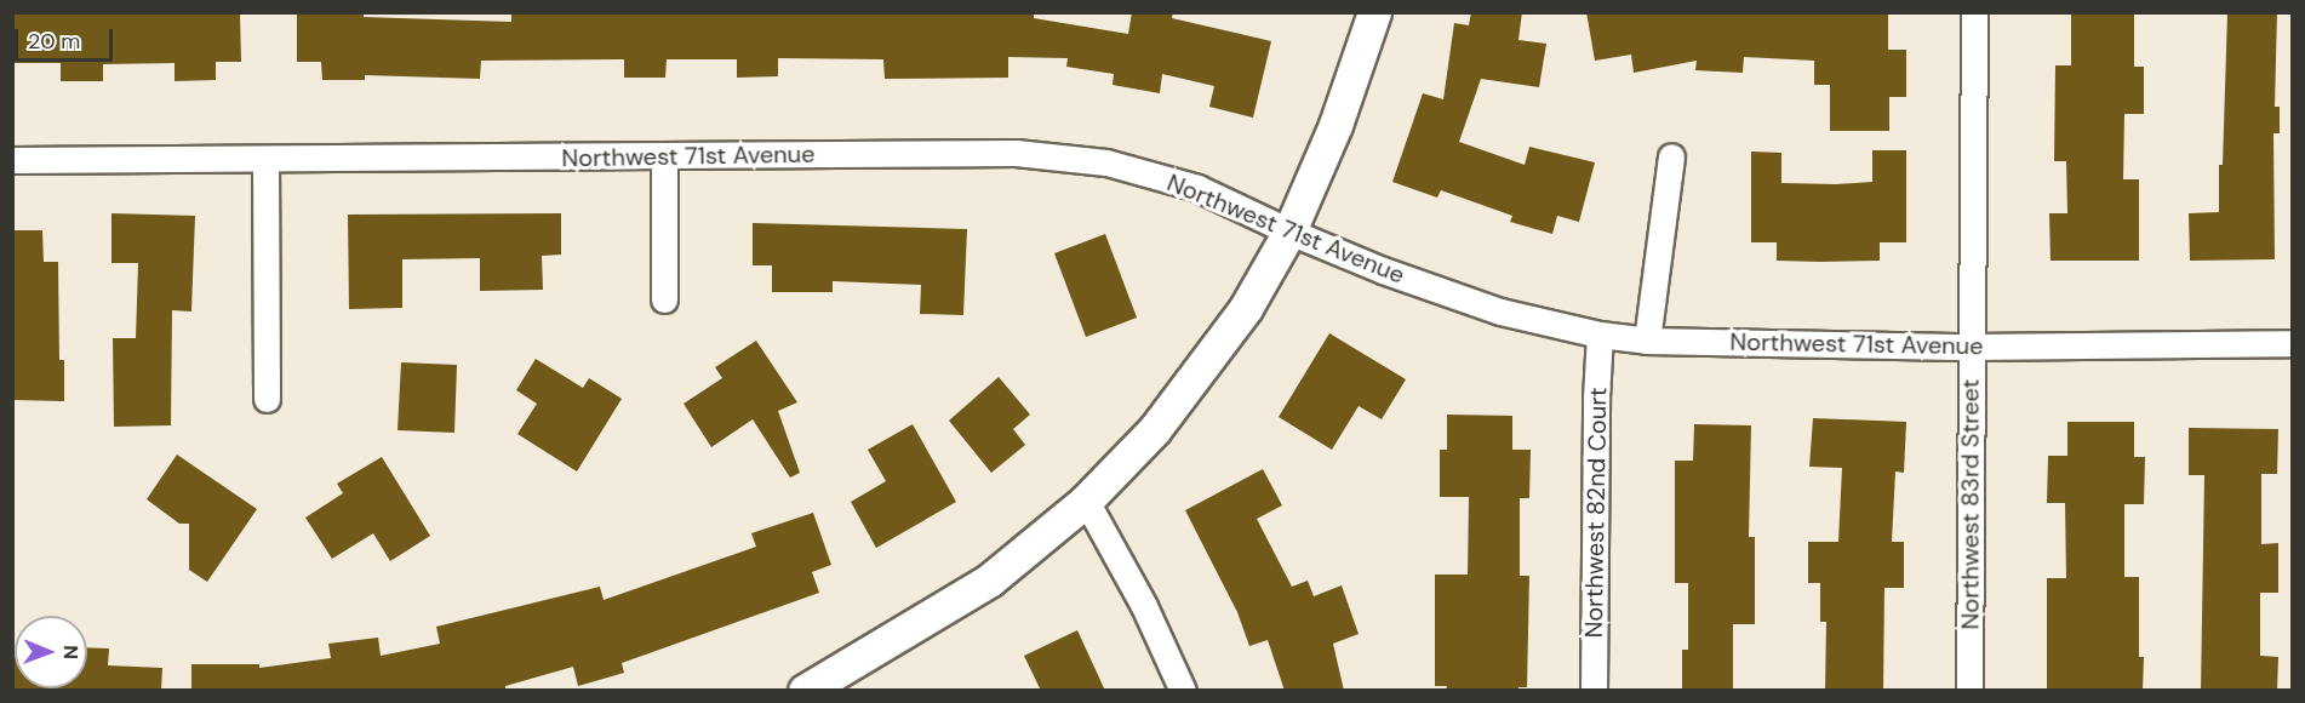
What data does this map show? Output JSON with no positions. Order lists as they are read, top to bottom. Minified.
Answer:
{"streets":{"street":["Northwest 71st Avenue","Northwest 83rd Street","Northwest 82nd Court"]},"crossings":[["Northwest 71st Avenue","Northwest 83rd Street"],["Northwest 71st Avenue","Northwest 82nd Court"]],"scale_bar":"20 m","north":"right"}
